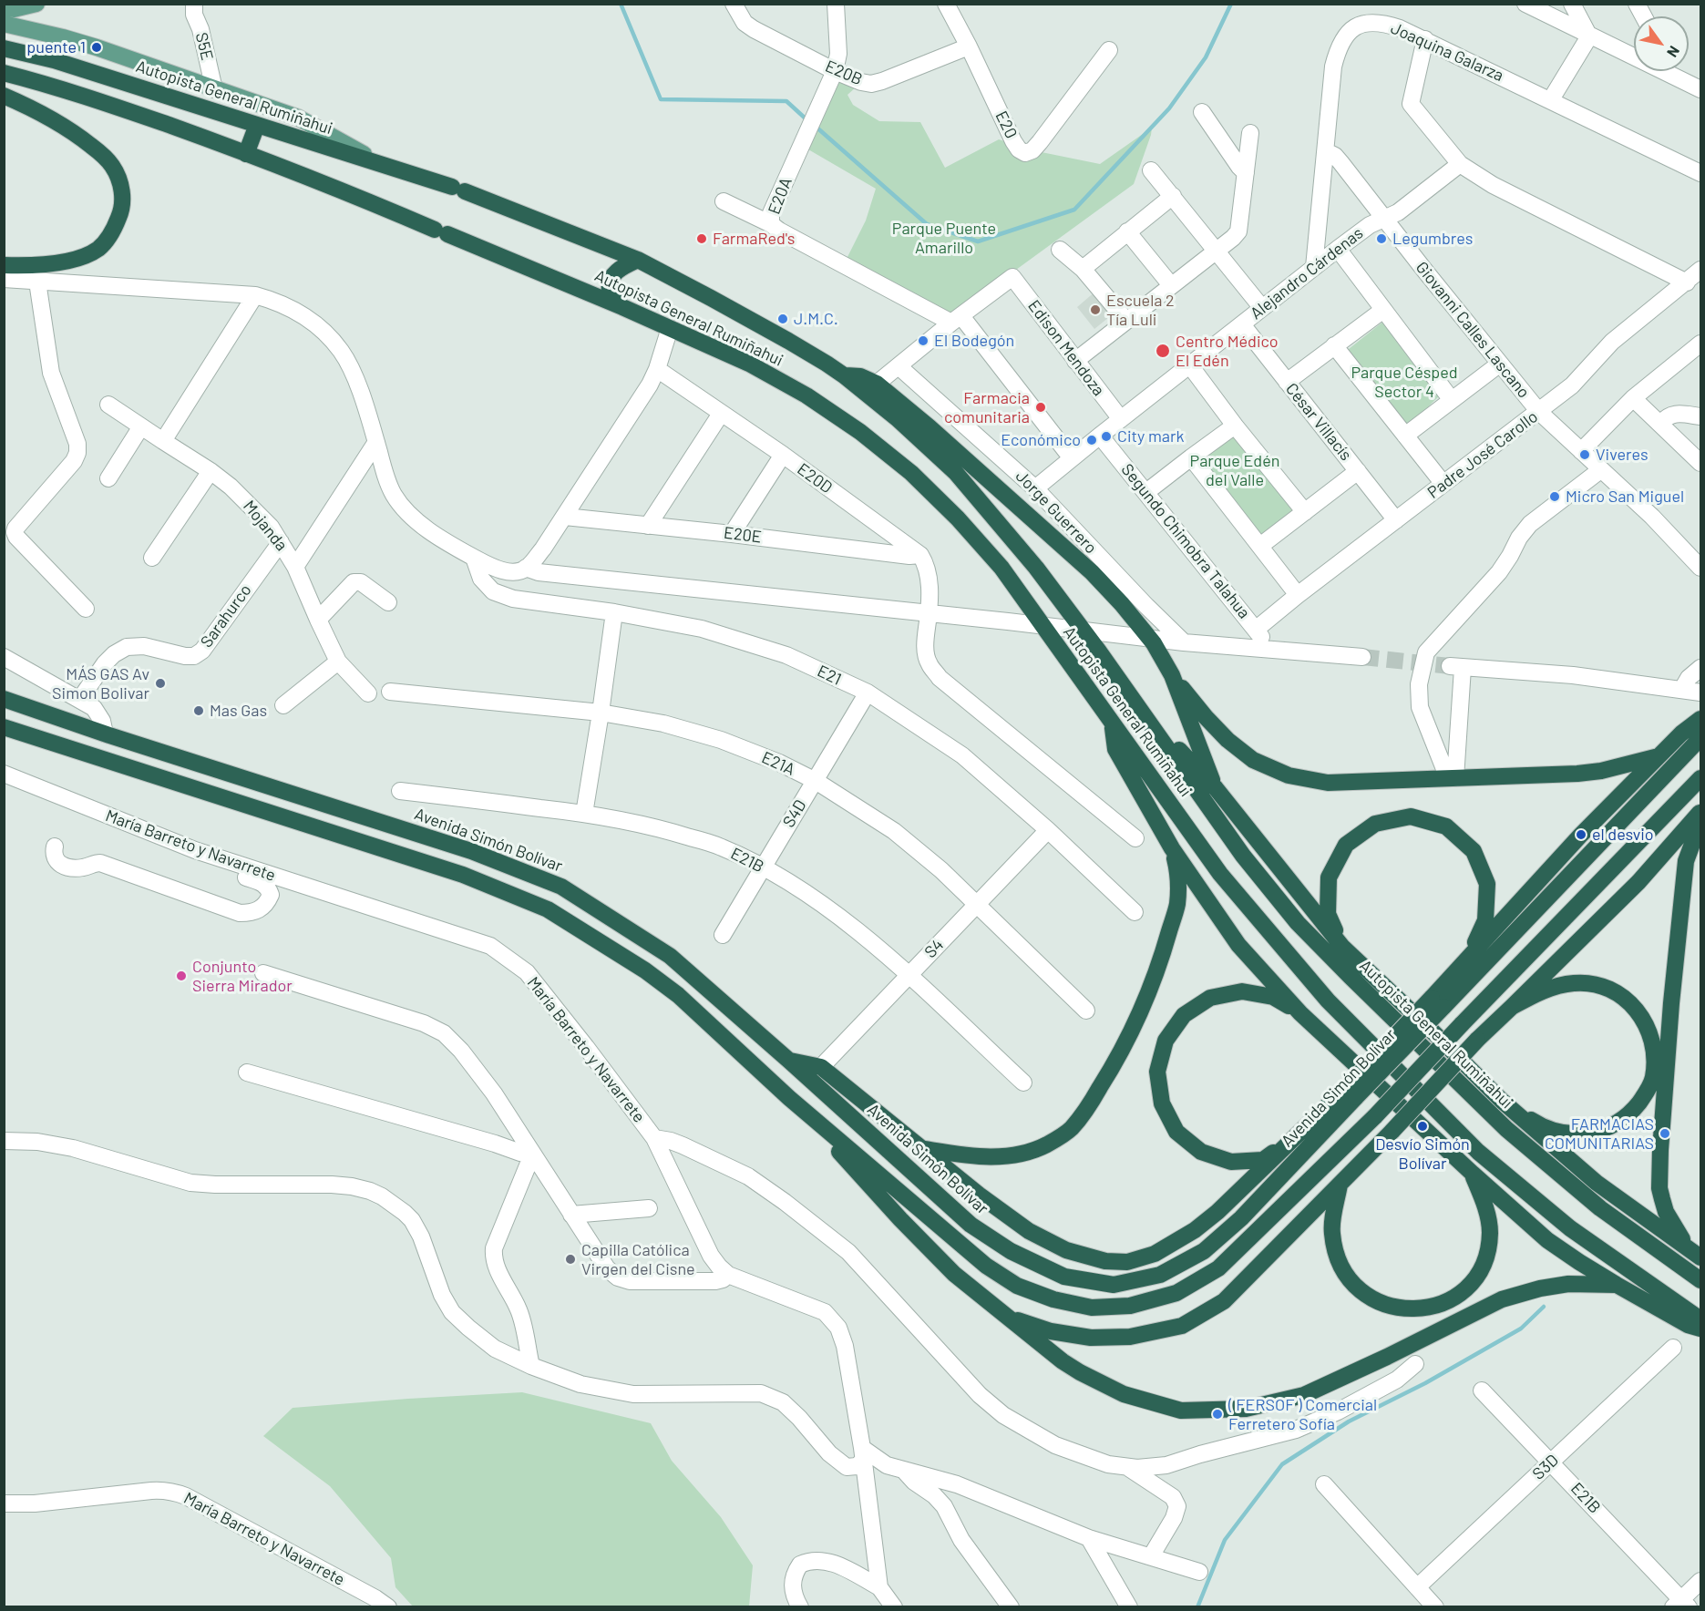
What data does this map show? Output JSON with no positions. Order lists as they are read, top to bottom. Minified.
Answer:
{"streets":{"highway":["Autopista General Rumiñahui","Avenida Simón Bolívar"],"street":["S5E","Joaquina Galarza","E20B","E20","E20A","Alejandro Cárdenas","Giovanni Calles Lascano","Edison Mendoza","César Villacís","Padre José Carollo","E20D","Jorge Guerrero","Mojanda","E20E","Segundo Chimobra Talahua","Sarahurco","E21","E21A","S4D","María Barreto y Navarrete","E21B","S4","S3D"]},"crossings":[["Joaquina Galarza","Alejandro Cárdenas"],["Joaquina Galarza","Giovanni Calles Lascano"],["E20B","E20"],["E20B","E20A"],["E20A","Edison Mendoza"],["Alejandro Cárdenas","Giovanni Calles Lascano"],["Alejandro Cárdenas","Edison Mendoza"],["Alejandro Cárdenas","César Villacís"],["Alejandro Cárdenas","Jorge Guerrero"],["Alejandro Cárdenas","Segundo Chimobra Talahua"],["Giovanni Calles Lascano","Padre José Carollo"],["César Villacís","Padre José Carollo"],["Padre José Carollo","Segundo Chimobra Talahua"],["E20D","E20E"],["Mojanda","Sarahurco"],["E21","S4D"],["E21","S4"],["E21A","S4D"],["E21A","S4"],["S4D","E21B"],["E21B","S4"],["E21B","S3D"]],"parks":["Parque Puente Amarillo","Parque Césped Sector 4","Parque Edén del Valle"],"places":["puente 1","FarmaRed's","Legumbres","Escuela 2 Tía Luli","J.M.C.","El Bodegón","Centro Médico El Edén","Farmacia comunitaria","City mark","Económico","Viveres","Micro San Miguel","MÁS GAS Av Simon Bolivar","Mas Gas","el desvio","Conjunto Sierra Mirador","Desvío Simón Bolívar","FARMACIAS COMUNITARIAS","Capilla Católica Virgen del Cisne","( FERSOF ) Comercial Ferretero Sofía"],"north":"bottom right"}
